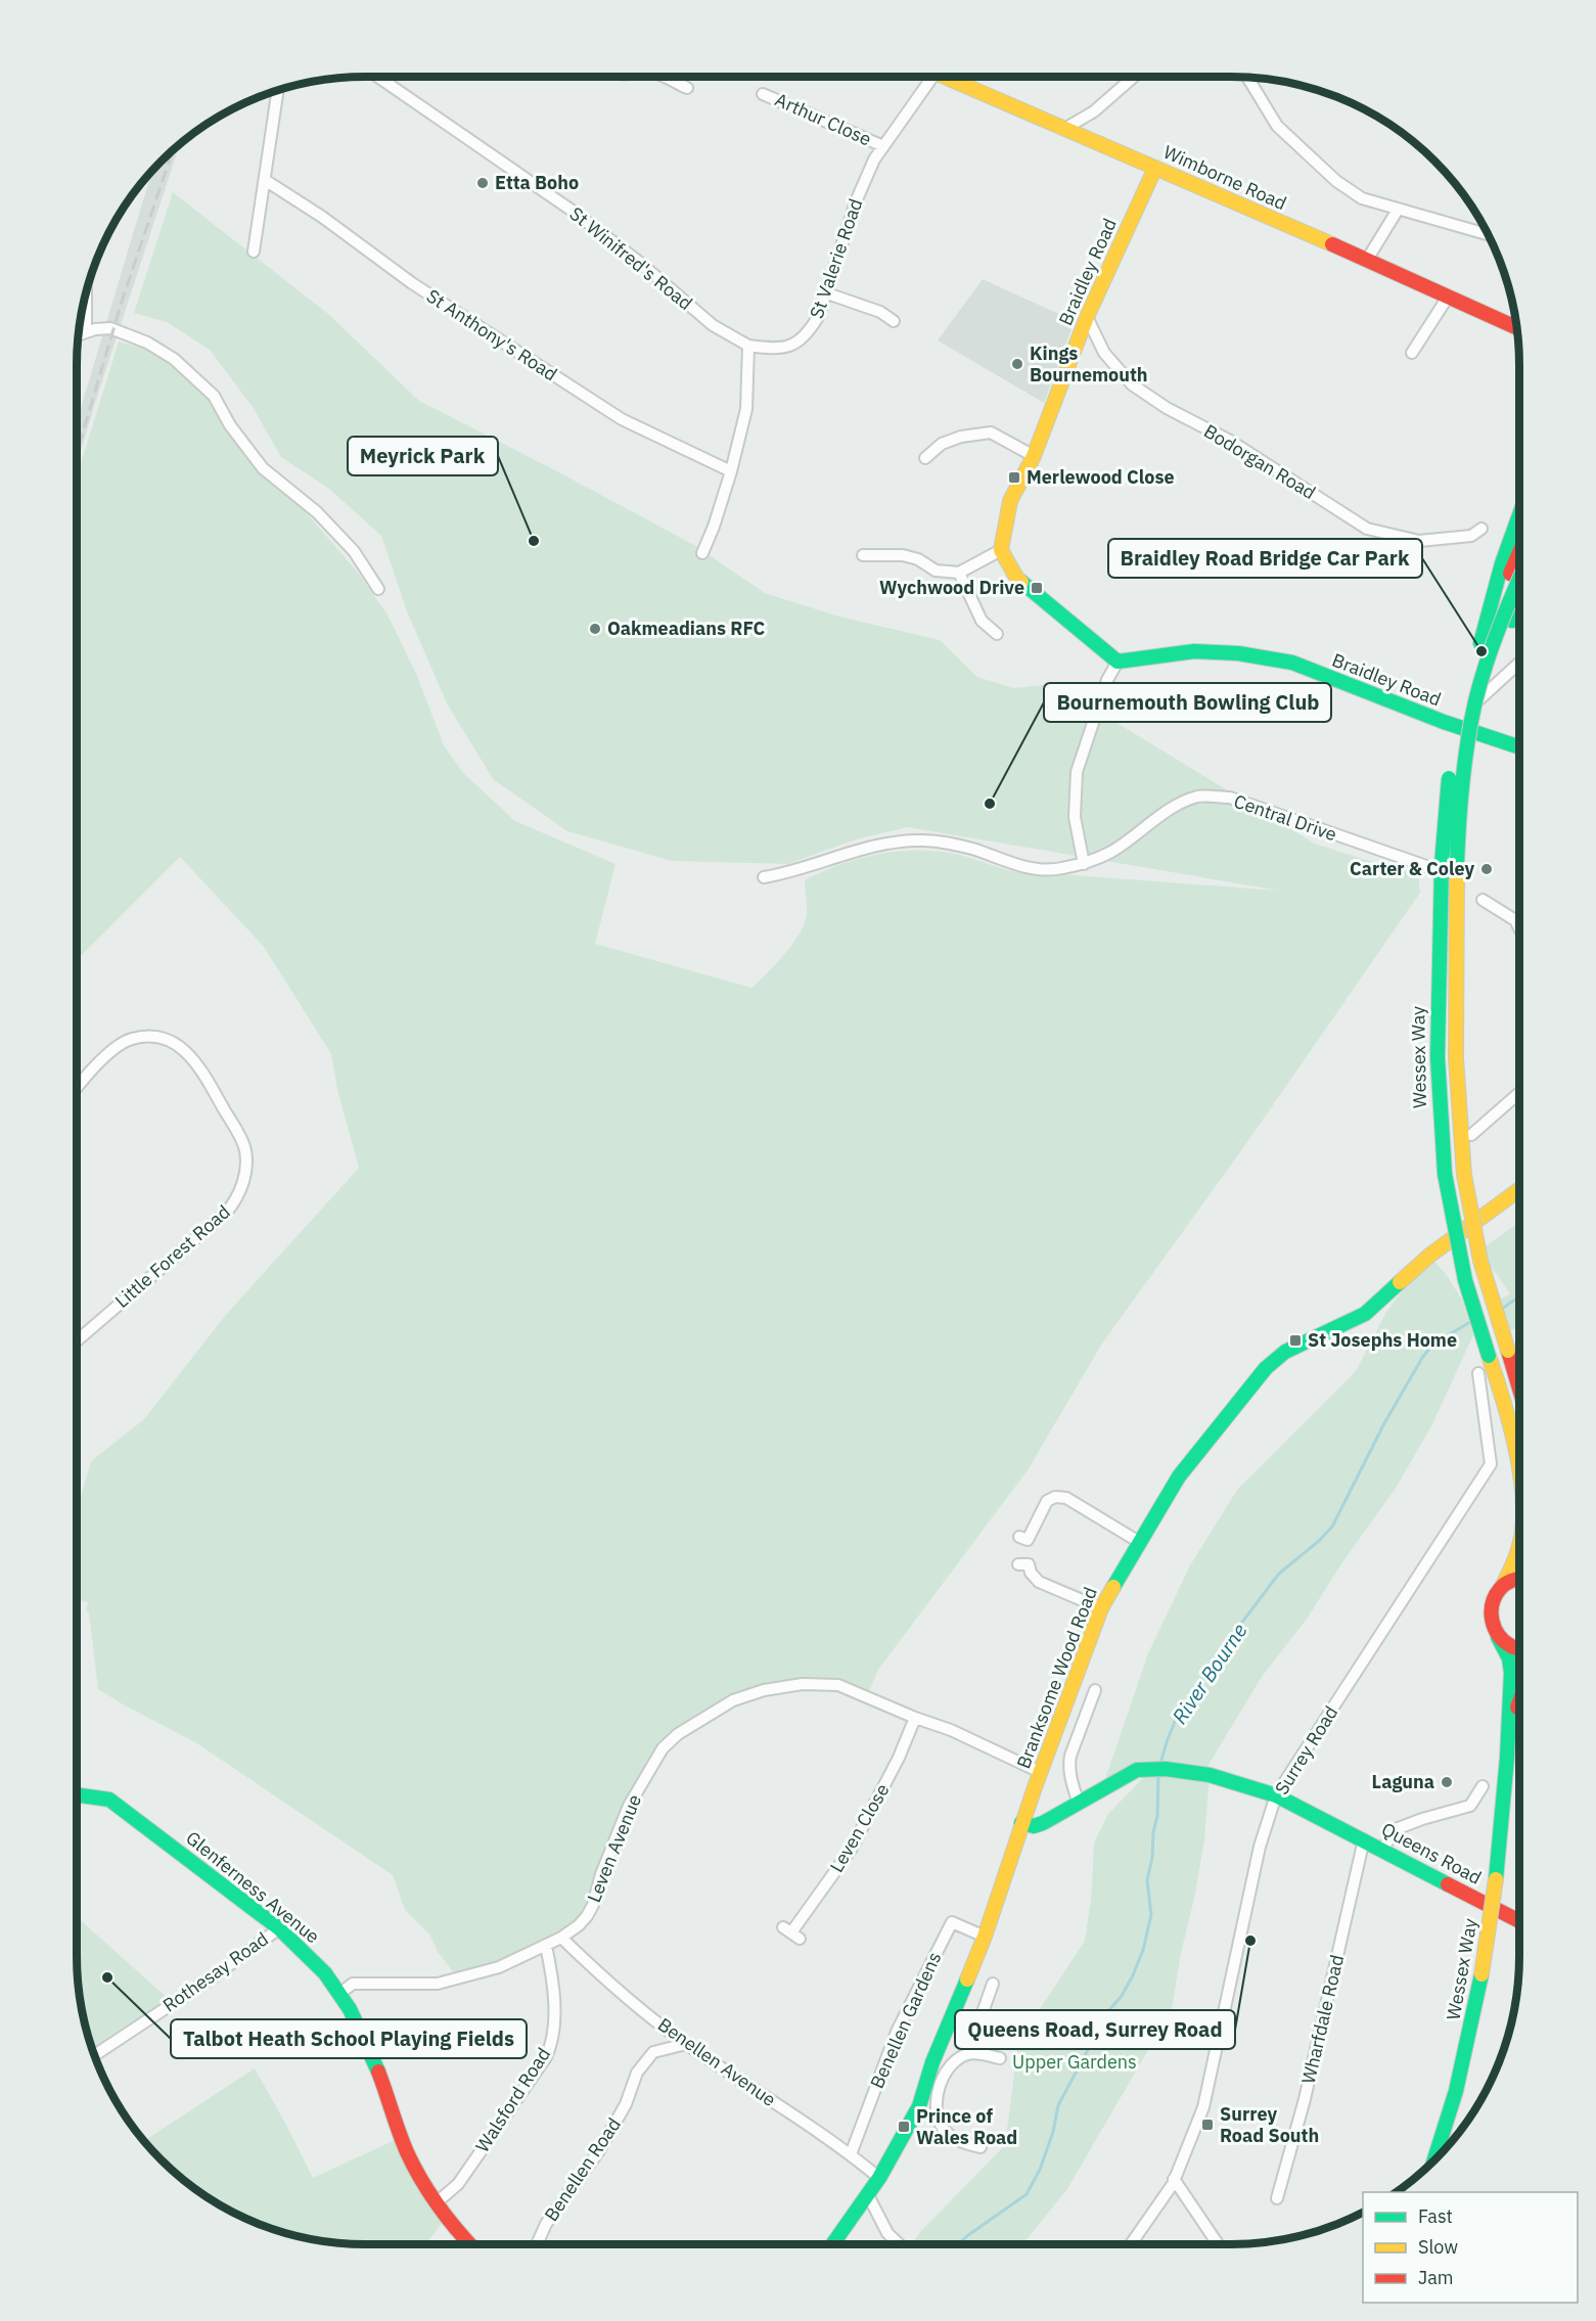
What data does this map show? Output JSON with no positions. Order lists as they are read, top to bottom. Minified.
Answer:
{"streets":{"main road":["Wimborne Road","Braidley Road","Wessex Way","Branksome Wood Road","Queens Road","Glenferness Avenue"],"street":["Arthur Close","St Winifred's Road","St Valerie Road","St Anthony's Road","Bodorgan Road","Central Drive","Little Forest Road","Surrey Road","Leven Close","Leven Avenue","Rothesay Road","Wharfdale Road","Benellen Gardens","Benellen Avenue","Walsford Road","Benellen Road"]},"crossings":[["Arthur Close","St Valerie Road"],["Wimborne Road","Braidley Road"],["St Winifred's Road","St Valerie Road"],["Braidley Road","Bodorgan Road"],["Branksome Wood Road","Leven Avenue"],["Branksome Wood Road","Queens Road"],["Branksome Wood Road","Benellen Avenue"],["Surrey Road","Queens Road"],["Leven Close","Leven Avenue"],["Leven Avenue","Glenferness Avenue"],["Leven Avenue","Benellen Avenue"],["Leven Avenue","Walsford Road"],["Queens Road","Wharfdale Road"],["Glenferness Avenue","Rothesay Road"],["Glenferness Avenue","Walsford Road"],["Benellen Gardens","Benellen Avenue"],["Benellen Avenue","Benellen Road"]],"water":["River Bourne"],"parks":["Upper Gardens"],"places":{"other":["Etta Boho","Kings Bournemouth","Meyrick Park","Oakmeadians RFC","Braidley Road Bridge Car Park","Bournemouth Bowling Club","Carter & Coley","Laguna","Queens Road, Surrey Road","Talbot Heath School Playing Fields"],"transit":["Merlewood Close","Wychwood Drive","St Josephs Home","Surrey Road South","Prince of Wales Road"]},"legend":["Fast","Slow","Jam"]}
